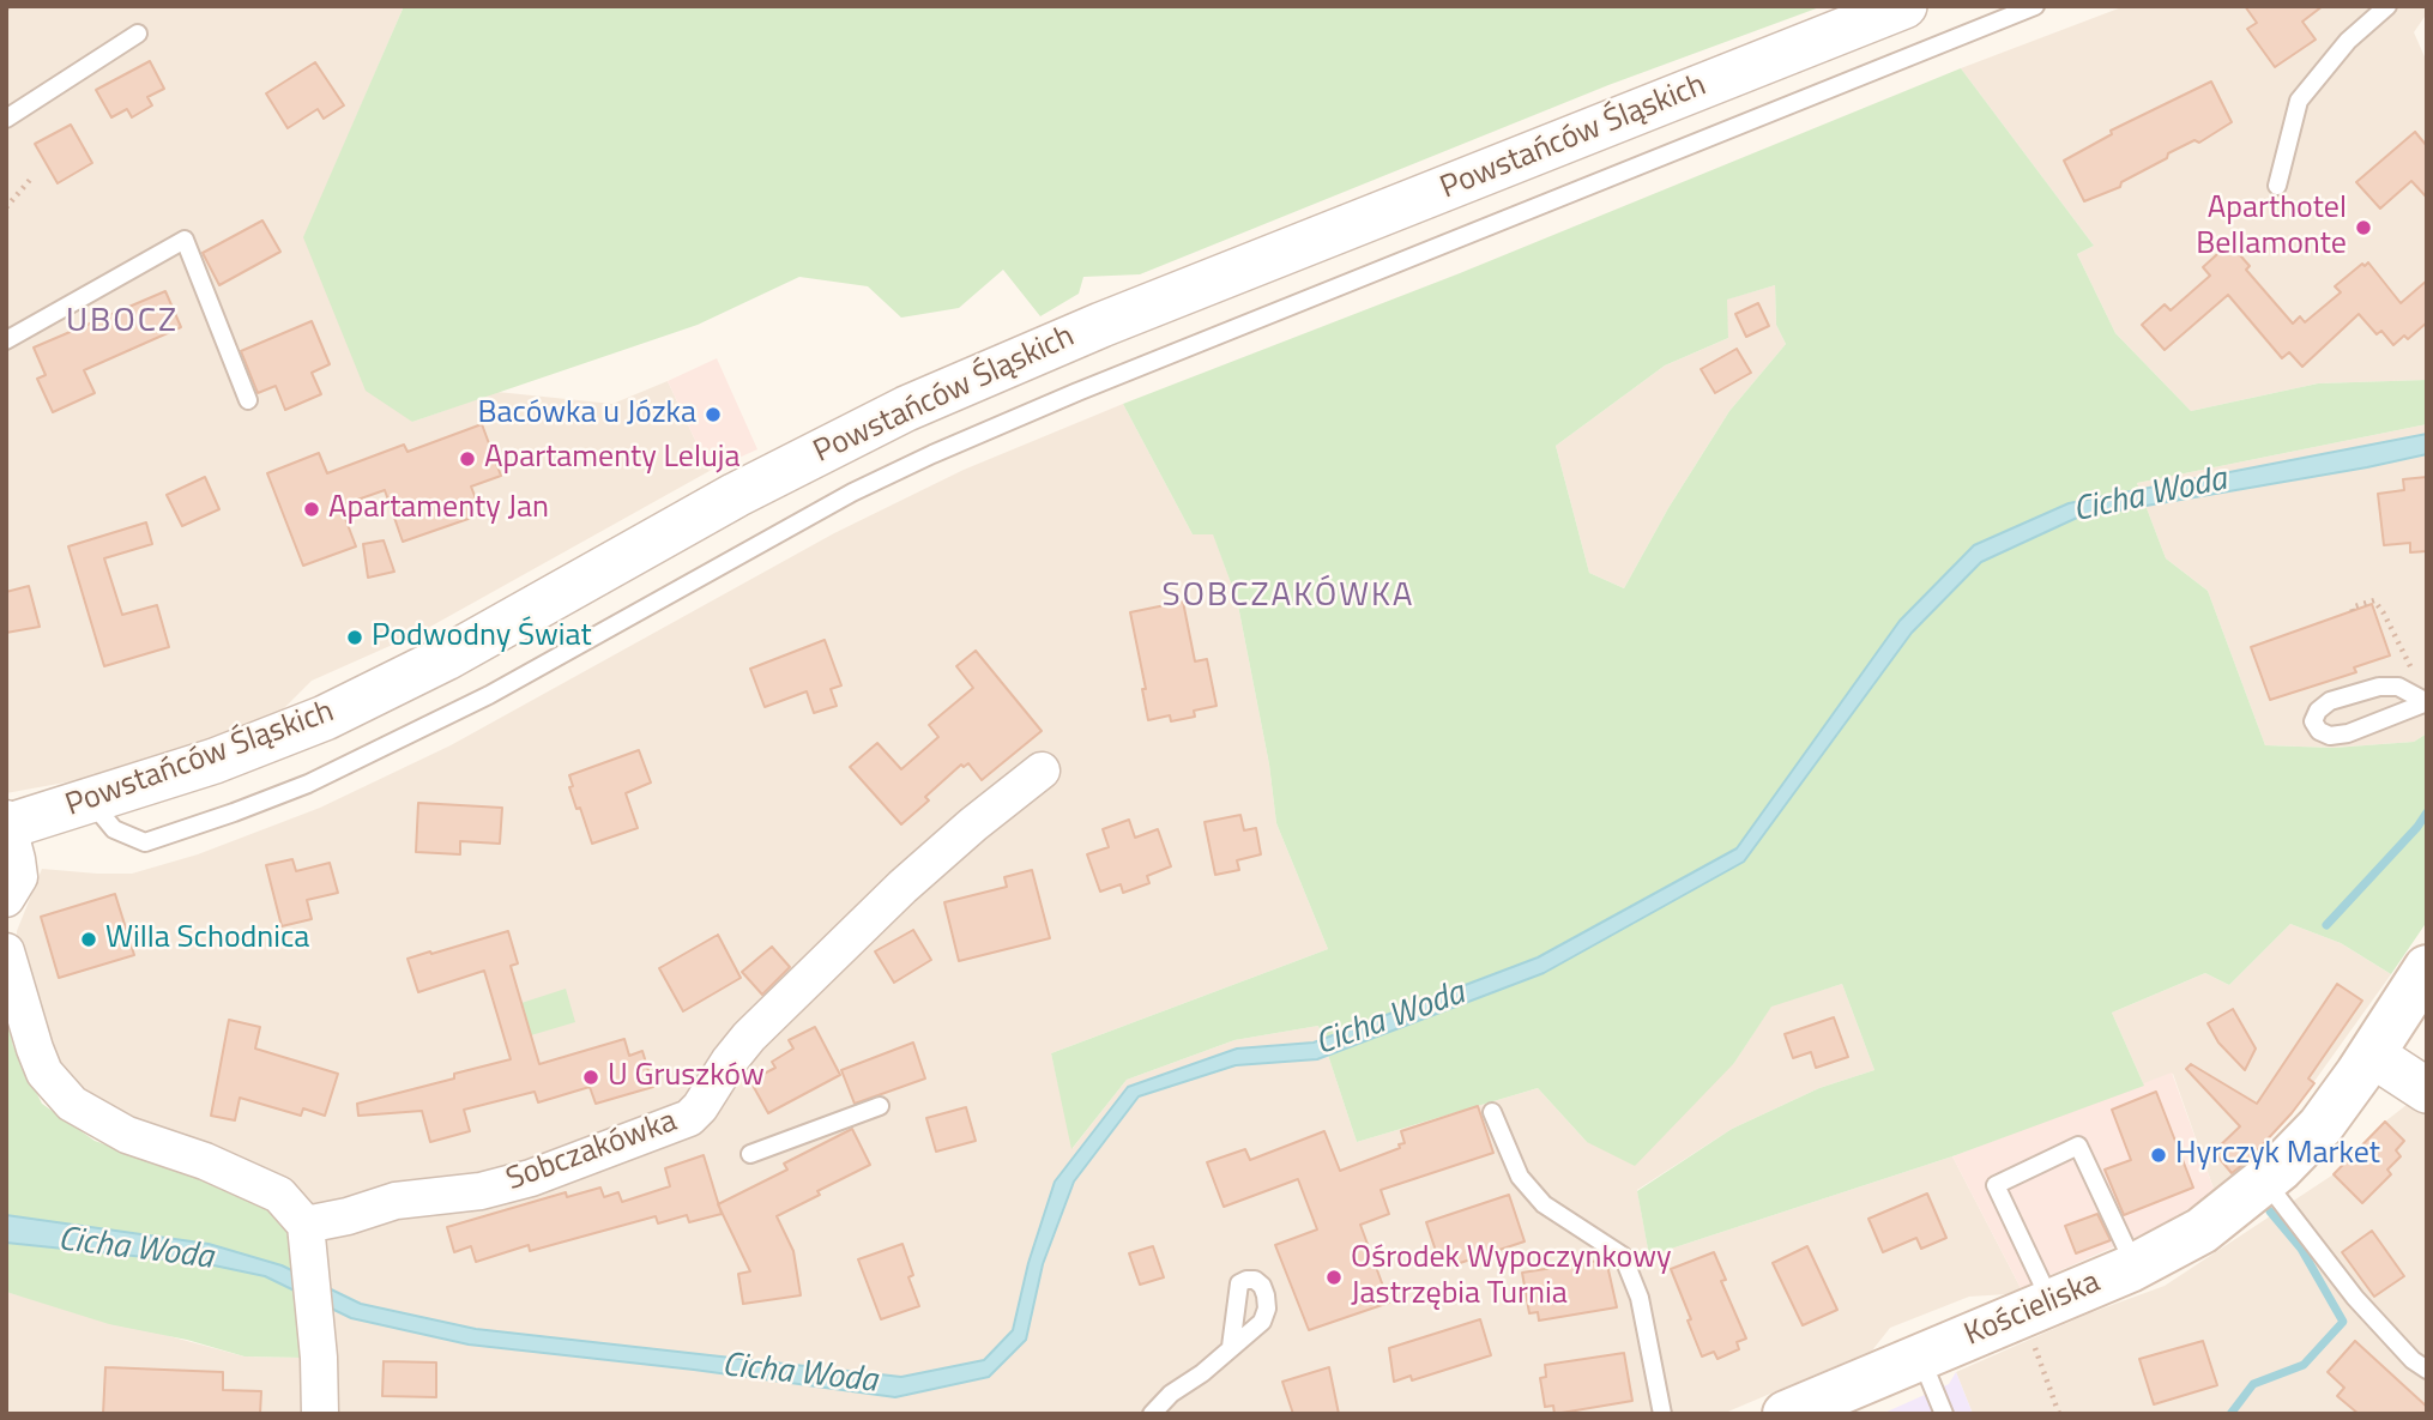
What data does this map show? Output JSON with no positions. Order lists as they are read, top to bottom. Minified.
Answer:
{"streets":{"main road":["Kościeliska"],"street":["Powstańców Śląskich","Sobczakówka"]},"districts":["UBOCZ","SOBCZAKÓWKA"],"water":["Cicha Woda"],"places":["Aparthotel Bellamonte","Bacówka u Józka","Apartamenty Leluja","Apartamenty Jan","Podwodny Świat","Willa Schodnica","U Gruszków","Hyrczyk Market","Ośrodek Wypoczynkowy Jastrzębia Turnia"]}
